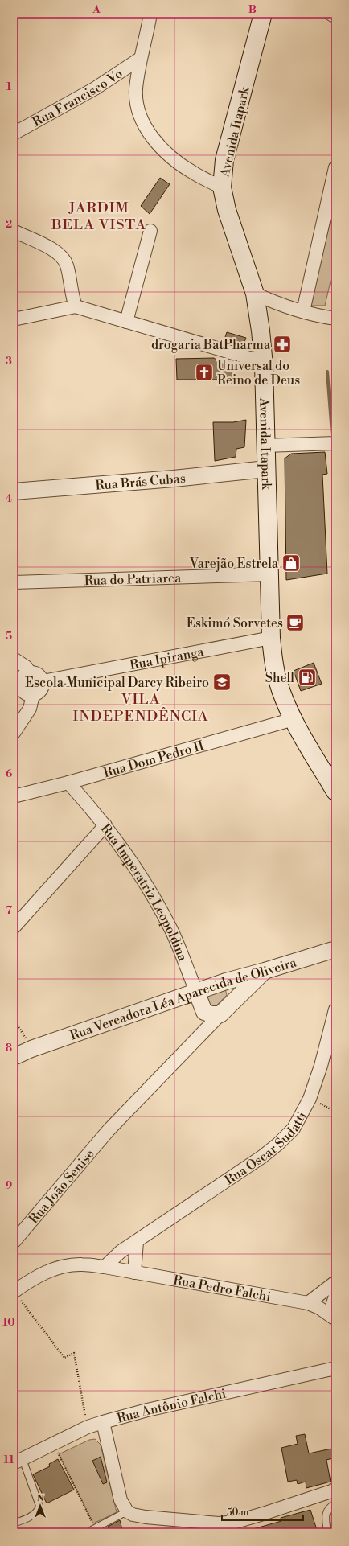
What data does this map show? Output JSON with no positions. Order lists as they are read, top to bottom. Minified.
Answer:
{"streets":{"main road":["Avenida Itapark"],"street":["Rua Francisco Vo","Rua Brás Cubas","Rua do Patriarca","Rua Ipiranga","Rua Dom Pedro II","Rua Imperatriz Leopoldina","Rua Vereadora Léa Aparecida de Oliveira","Rua Oscar Sudatti","Rua João Senise","Rua Pedro Falchi","Rua Antônio Falchi"]},"crossings":[["Avenida Itapark","Rua Brás Cubas"],["Avenida Itapark","Rua do Patriarca"],["Avenida Itapark","Rua Ipiranga"],["Avenida Itapark","Rua Dom Pedro II"],["Rua Dom Pedro II","Rua Imperatriz Leopoldina"],["Rua Imperatriz Leopoldina","Rua Vereadora Léa Aparecida de Oliveira"],["Rua Oscar Sudatti","Rua Pedro Falchi"]],"districts":["JARDIM BELA VISTA","VILA INDEPENDÊNCIA"],"places":{"pharmacy":["drogaria BatPharma"],"church":["Universal do Reino de Deus"],"shop":["Varejão Estrela"],"cafe":["Eskimó Sorvetes"],"fuel station":["Shell"],"school or university":["Escola Municipal Darcy Ribeiro"]},"scale_bar":"50 m","north":"top","grid":{"columns":["A","B"],"rows":["1","2","3","4","5","6","7","8","9","10","11"]}}
